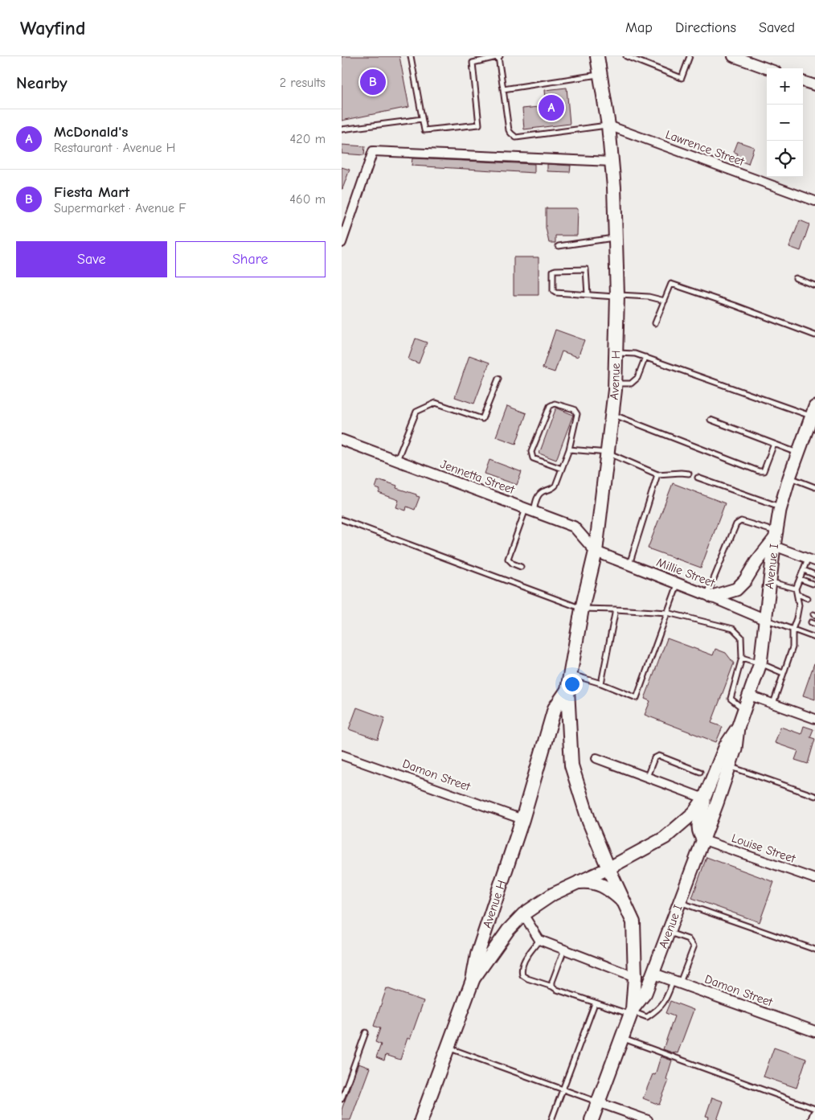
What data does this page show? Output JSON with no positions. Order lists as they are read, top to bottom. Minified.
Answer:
{"streets":{"main road":["Avenue H","Avenue I"],"street":["Lawrence Street","Jennetta Street","Millie Street","Damon Street","Louise Street"]},"crossings":[["Lawrence Street","Avenue H"],["Avenue H","Jennetta Street"],["Avenue H","Avenue I"],["Avenue H","Millie Street"],["Avenue H","Damon Street"],["Jennetta Street","Millie Street"],["Avenue I","Millie Street"],["Avenue I","Damon Street"],["Avenue I","Louise Street"]],"page":{"header":"Wayfind","nav":["Map","Directions","Saved"],"heading":["Nearby","2 results"],"pins":["B","A"],"map_buttons":["+","−"],"list":[{"mark":"A","name":"McDonald's","note":"Restaurant · Avenue H","value":"420 m"},{"mark":"B","name":"Fiesta Mart","note":"Supermarket · Avenue F","value":"460 m"}],"buttons":["Save","Share"]}}
